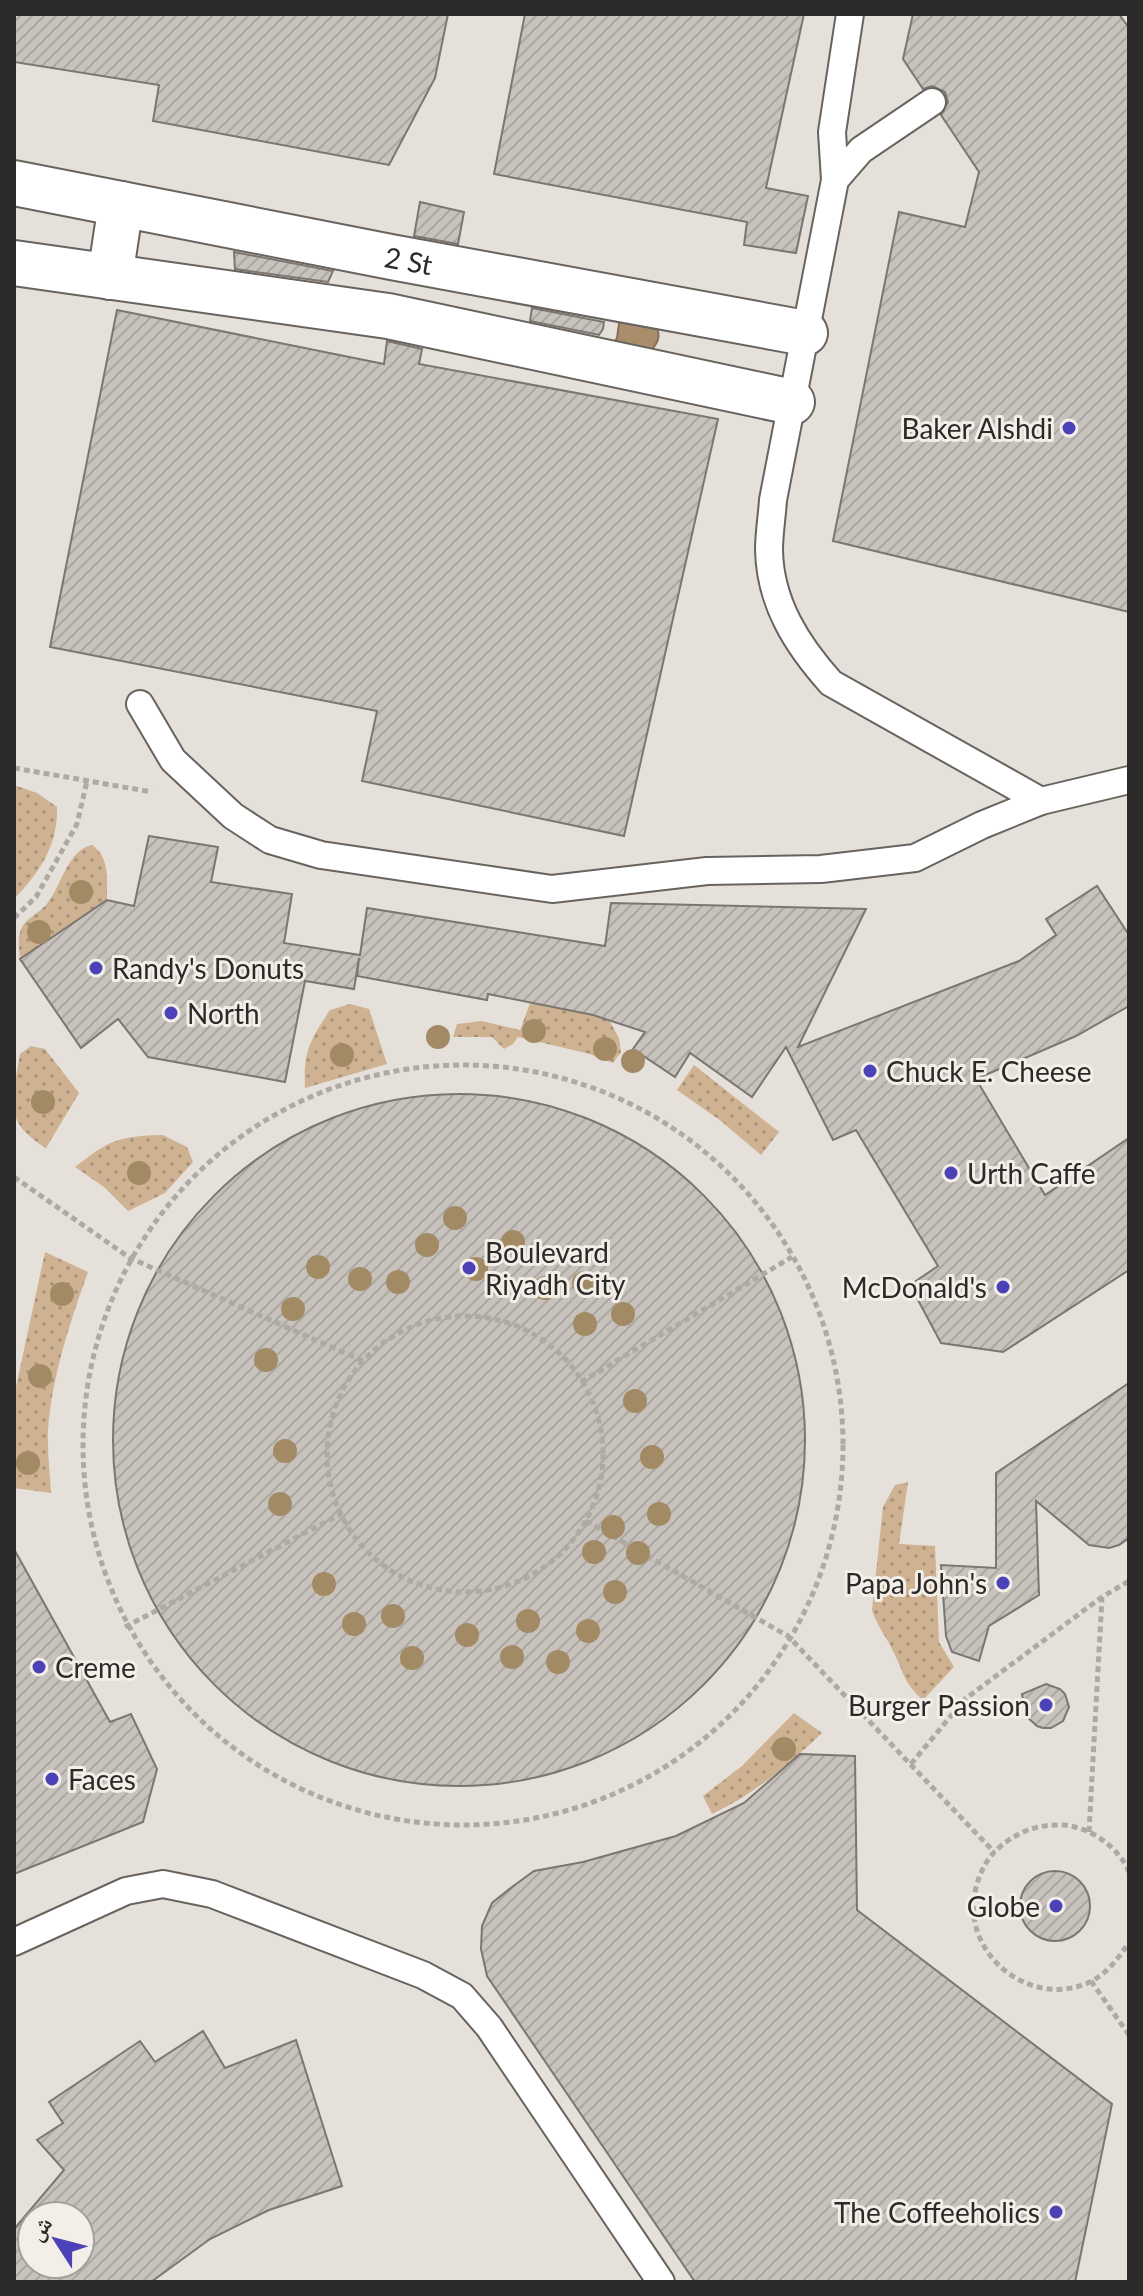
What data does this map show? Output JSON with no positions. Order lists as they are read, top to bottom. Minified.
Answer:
{"streets":{"street":["2 St"]},"places":["Baker Alshdi","Randy's Donuts","North","Chuck E. Cheese","Urth Caffe","Boulevard Riyadh City","McDonald's","Papa John's","Creme","Burger Passion","Faces","Globe","The Coffeeholics"],"north":"top left"}
